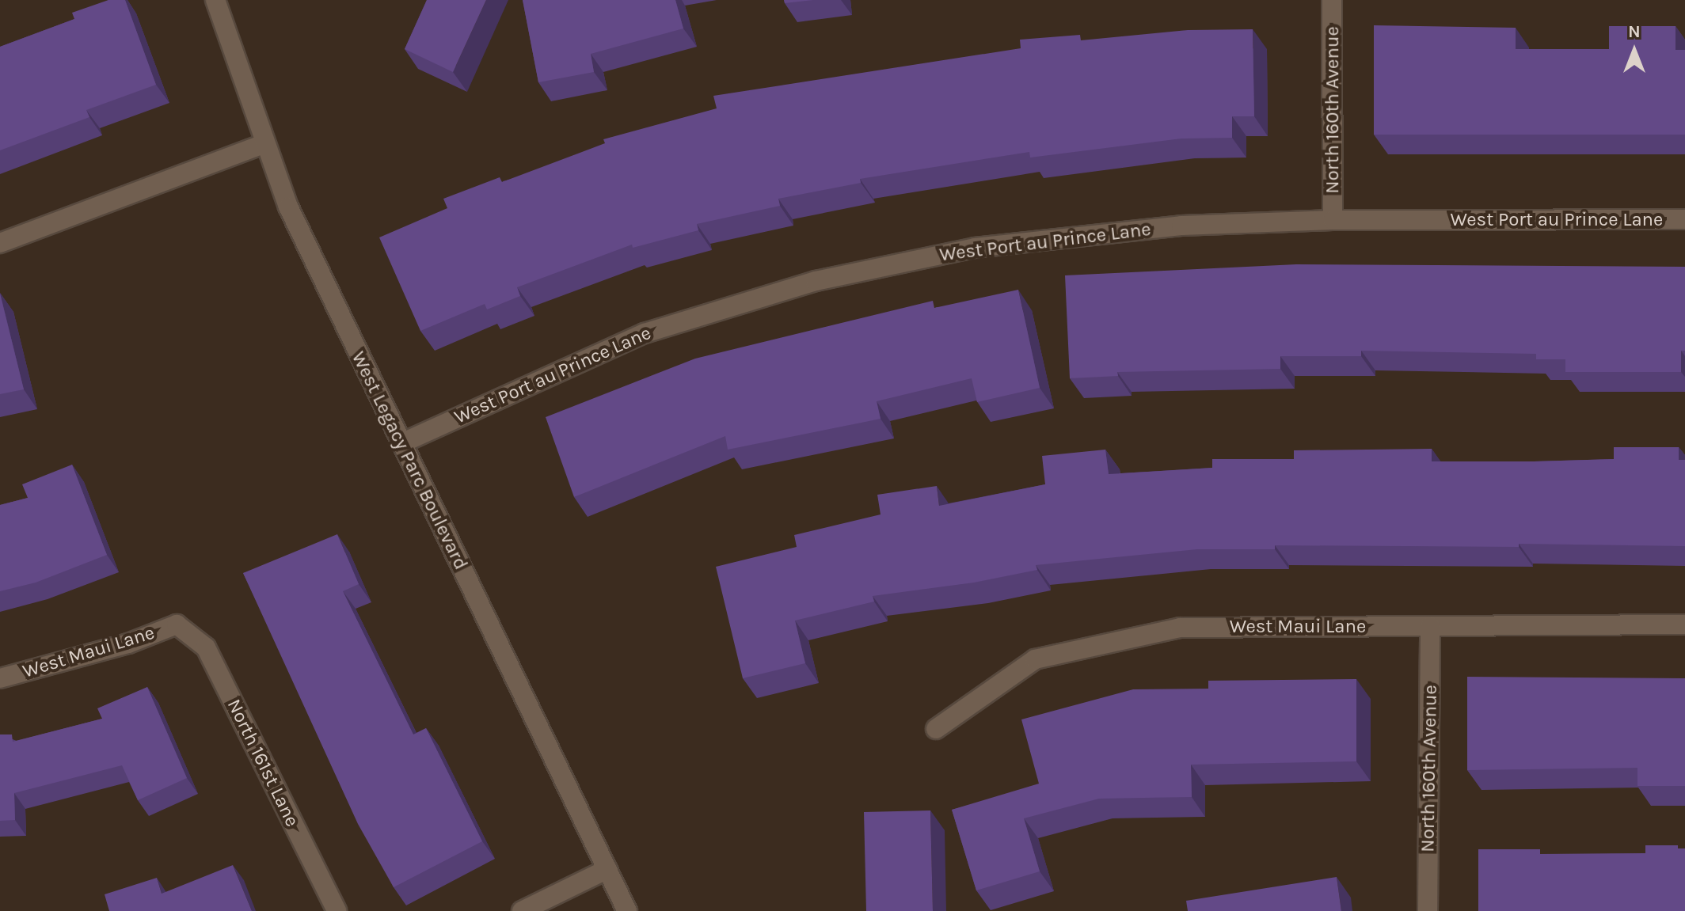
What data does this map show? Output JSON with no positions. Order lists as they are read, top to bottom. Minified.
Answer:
{"streets":{"street":["North 160th Avenue","West Port au Prince Lane","West Legacy Parc Boulevard","West Maui Lane","North 161st Lane"]},"crossings":[["North 160th Avenue","West Port au Prince Lane"],["North 160th Avenue","West Maui Lane"],["West Port au Prince Lane","West Legacy Parc Boulevard"],["West Maui Lane","North 161st Lane"]],"north":"top"}
